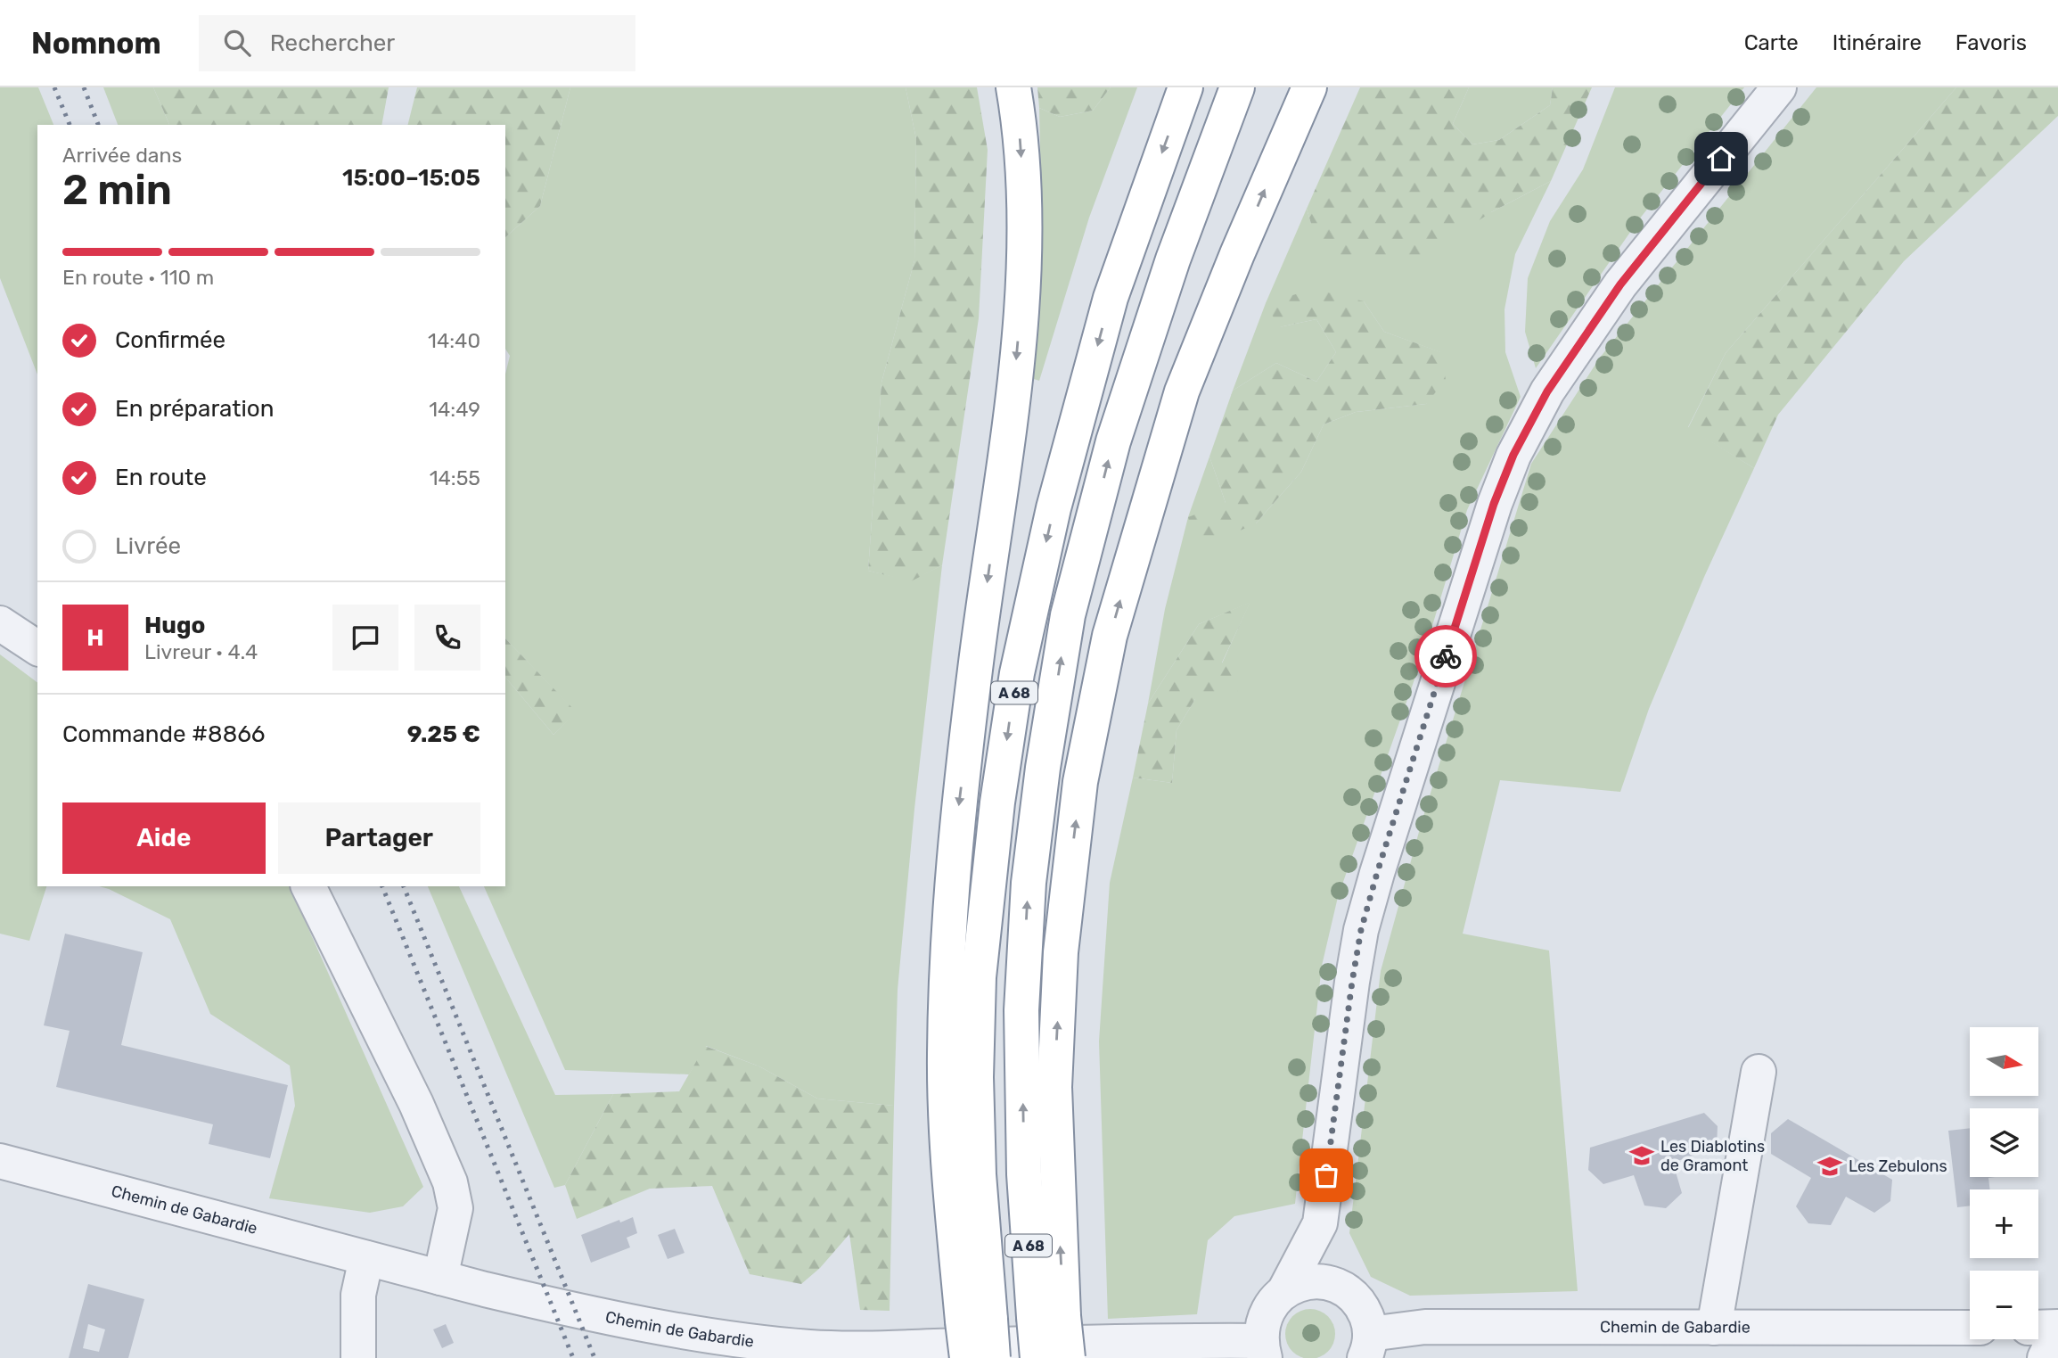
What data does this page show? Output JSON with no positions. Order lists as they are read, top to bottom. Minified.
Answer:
{"streets":{"highway":["A 68"],"street":["Chemin de Gabardie"]},"places":{"school or university":["Les Diablotins de Gramont","Les Zebulons"]},"north":"right","page":{"header":"Nomnom","search":"Rechercher","nav":["Carte","Itinéraire","Favoris"],"heading":["2 min","Arrivée dans","15:00–15:05"],"panel":["Hugo","Livreur · 4.4","Commande #8866","9.25 €"],"bar":"En route · 110 m","list":[["Confirmée","14:40"],["En préparation","14:49"],["En route","14:55"],"Livrée"],"round":"H","buttons":["Aide","Partager"],"map_buttons":["+","−"]}}
